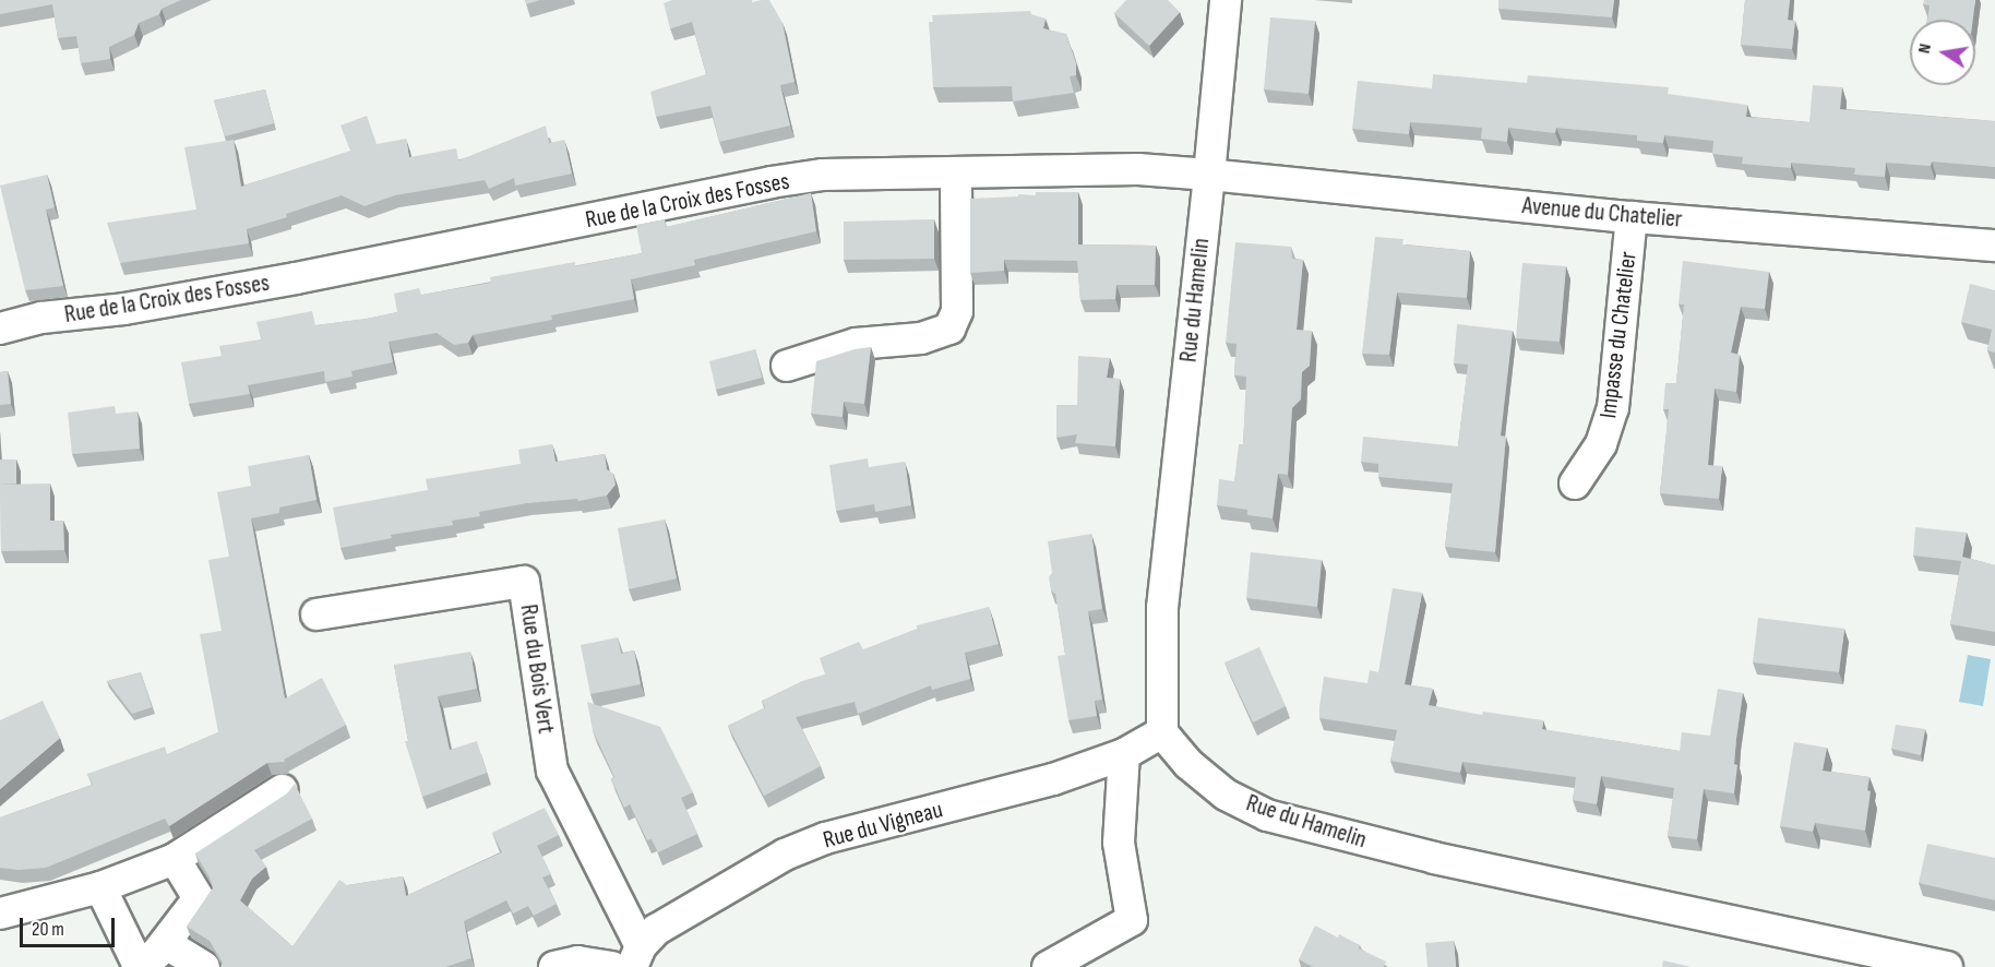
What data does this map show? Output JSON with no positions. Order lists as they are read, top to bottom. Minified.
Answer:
{"streets":{"street":["Rue de la Croix des Fosses","Avenue du Chatelier","Rue du Hamelin","Impasse du Chatelier","Rue du Bois Vert","Rue du Vigneau"]},"crossings":[["Rue de la Croix des Fosses","Avenue du Chatelier"],["Rue de la Croix des Fosses","Rue du Hamelin"],["Avenue du Chatelier","Rue du Hamelin"],["Avenue du Chatelier","Impasse du Chatelier"],["Rue du Hamelin","Rue du Vigneau"],["Rue du Bois Vert","Rue du Vigneau"]],"scale_bar":"20 m","north":"left"}
